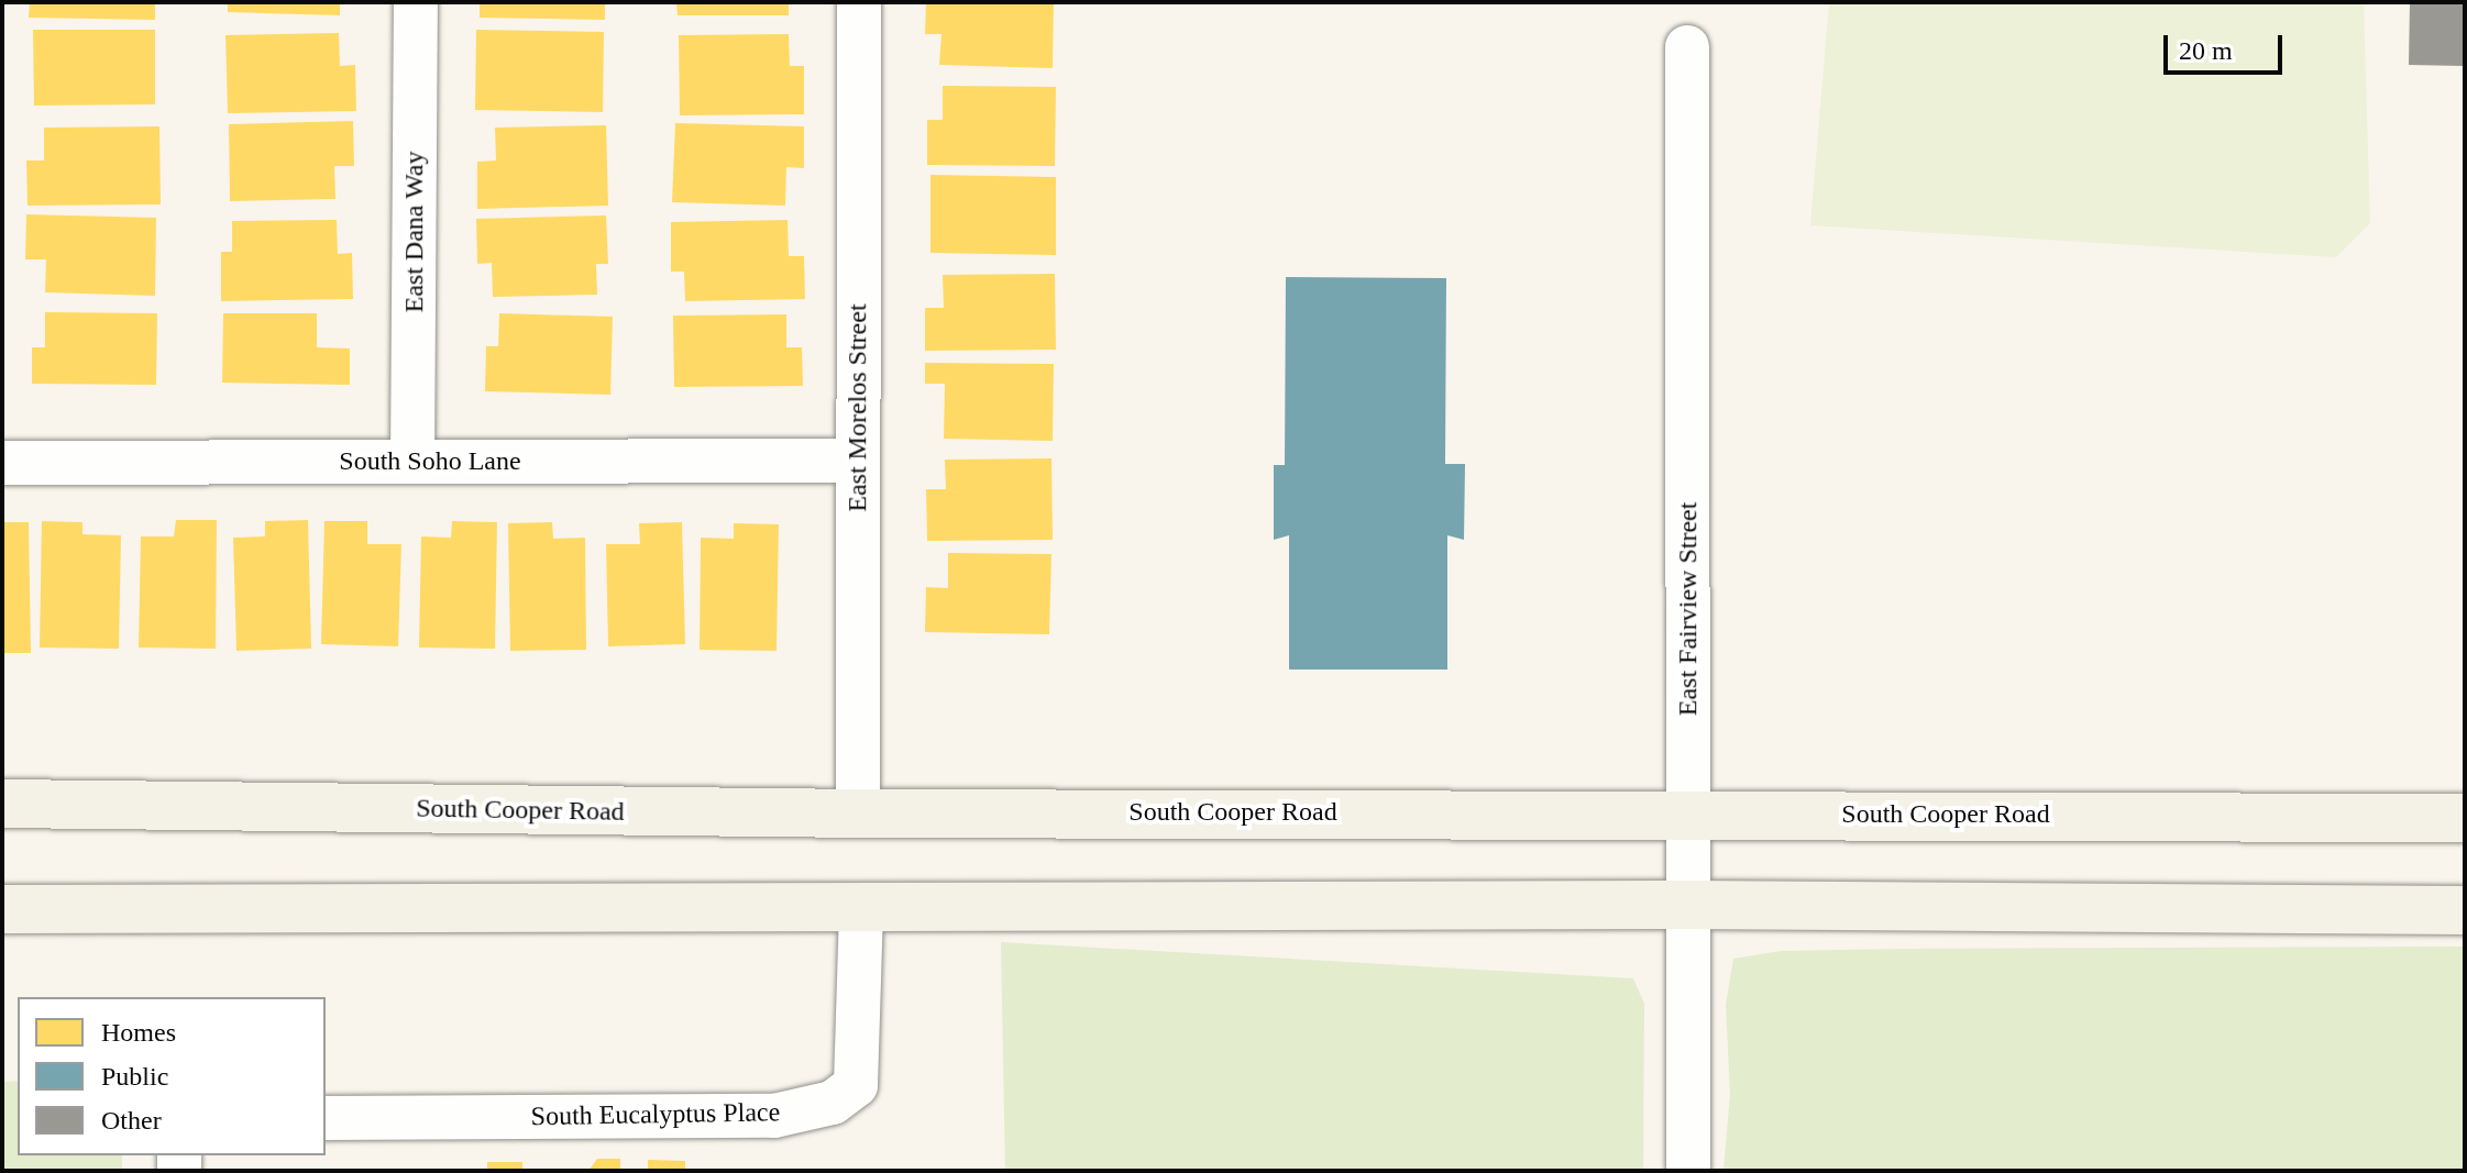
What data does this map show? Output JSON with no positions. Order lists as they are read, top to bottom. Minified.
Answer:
{"streets":{"main road":["South Cooper Road"],"street":["East Dana Way","East Morelos Street","South Soho Lane","East Fairview Street","South Eucalyptus Place"]},"crossings":[["East Dana Way","South Soho Lane"],["East Morelos Street","South Soho Lane"],["East Morelos Street","South Cooper Road"],["East Fairview Street","South Cooper Road"]],"legend":["Homes","Public","Other"],"scale_bar":"20 m"}
